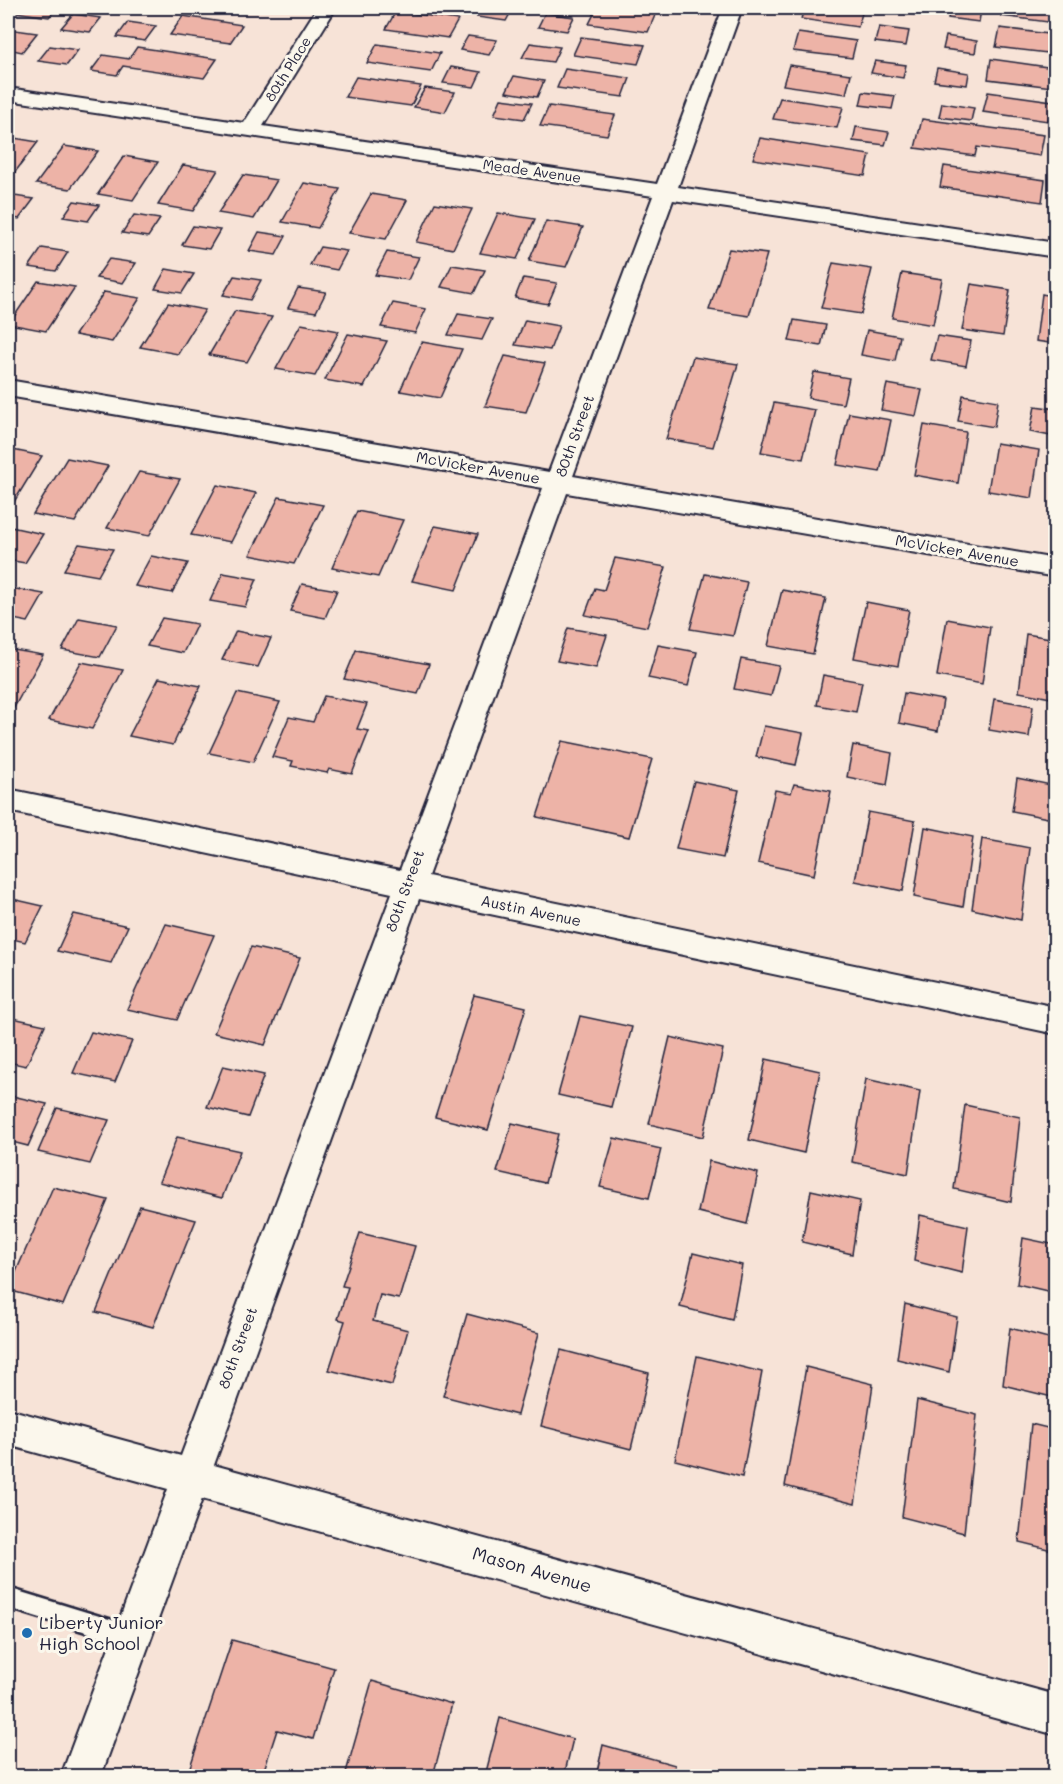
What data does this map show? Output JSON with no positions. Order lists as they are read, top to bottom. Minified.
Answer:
{"streets":{"street":["80th Place","Meade Avenue","80th Street","McVicker Avenue","Austin Avenue","Mason Avenue"]},"crossings":[["80th Place","Meade Avenue"],["Meade Avenue","80th Street"],["80th Street","McVicker Avenue"],["80th Street","Austin Avenue"],["80th Street","Mason Avenue"]],"places":["Liberty Junior High School"]}
